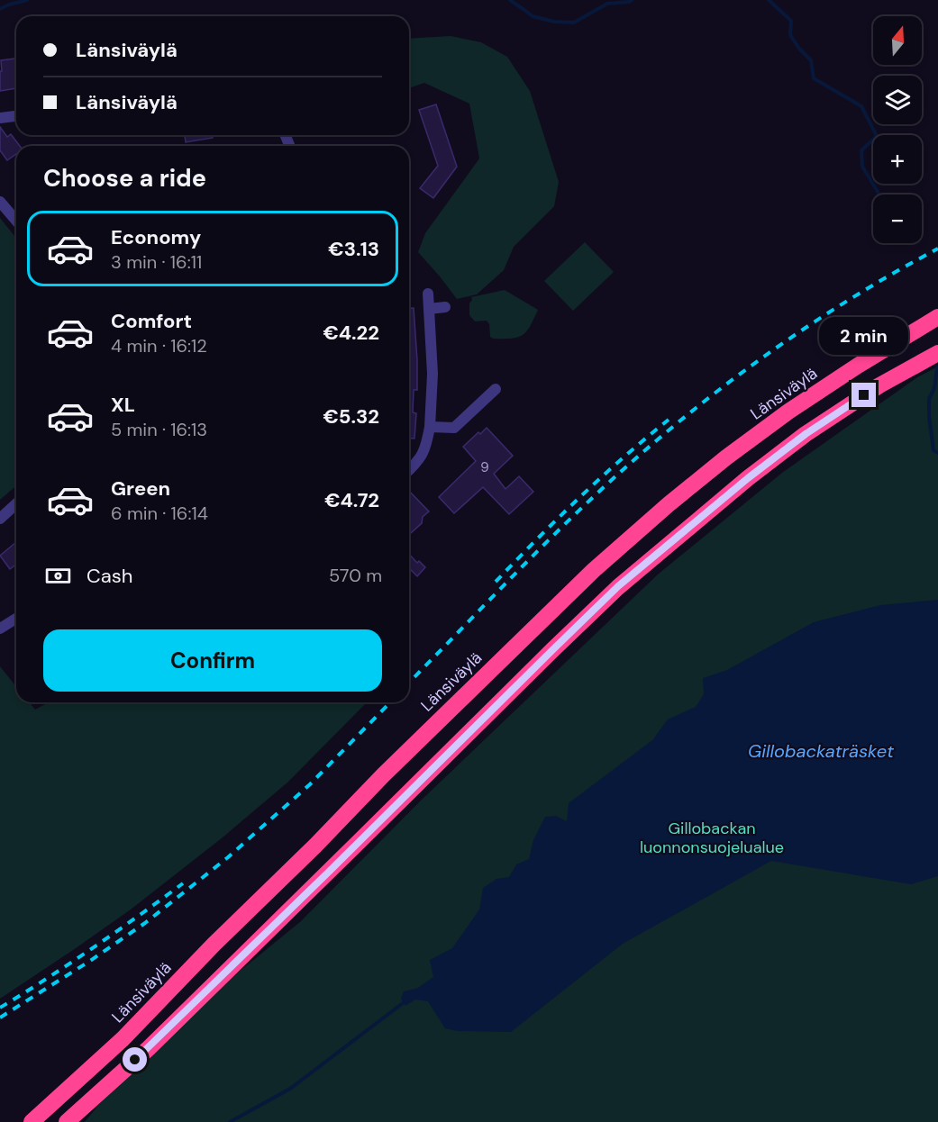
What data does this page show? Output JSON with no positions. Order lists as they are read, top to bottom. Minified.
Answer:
{"streets":{"highway":["Länsiväylä"]},"water":["Gillobackaträsket"],"parks":["Gillobackan luonnonsuojelualue"],"house_numbers":["9"],"north":"top","page":{"map_buttons":["+","−"],"banner":["Länsiväylä","Länsiväylä"],"heading":"Choose a ride","list":[{"name":"Economy","note":"3 min · 16:11","value":"€3.13"},{"name":"Comfort","note":"4 min · 16:12","value":"€4.22"},{"name":"XL","note":"5 min · 16:13","value":"€5.32"},{"name":"Green","note":"6 min · 16:14","value":"€4.72"}],"bubble":"2 min","pay":["Cash","570 m"],"buttons":"Confirm"}}
